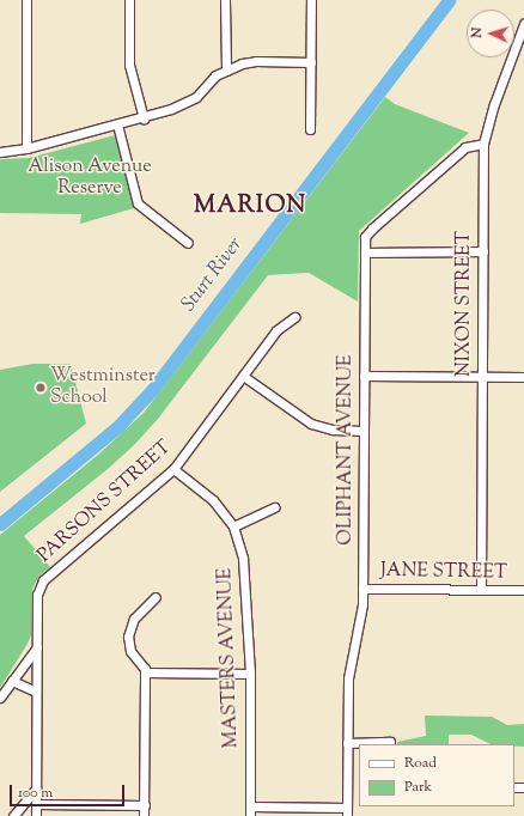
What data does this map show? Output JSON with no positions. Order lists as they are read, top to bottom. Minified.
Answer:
{"streets":{"street":["NIXON STREET","OLIPHANT AVENUE","PARSONS STREET","JANE STREET","MASTERS AVENUE"]},"crossings":[["NIXON STREET","OLIPHANT AVENUE"],["NIXON STREET","JANE STREET"],["OLIPHANT AVENUE","JANE STREET"],["PARSONS STREET","MASTERS AVENUE"]],"districts":["MARION"],"water":["Sturt River"],"parks":["Alison Avenue Reserve"],"places":["Westminster School"],"legend":["Road","Park"],"scale_bar":"100 m","north":"left"}
